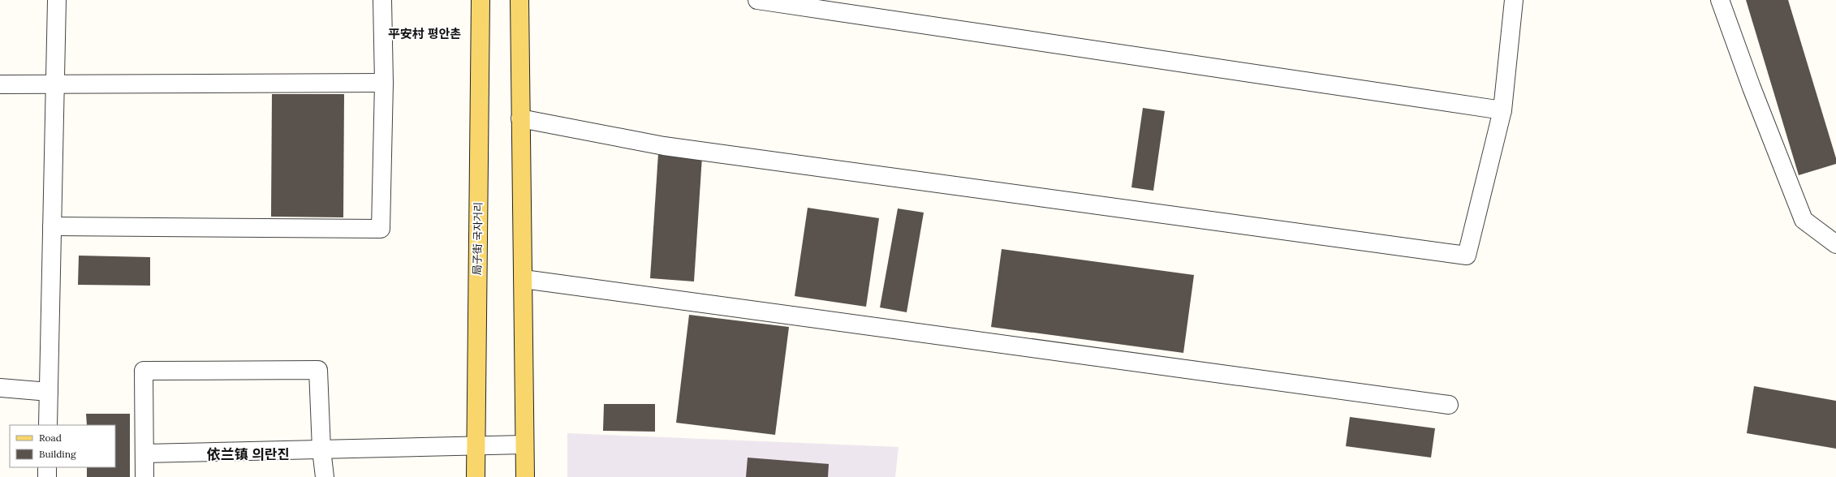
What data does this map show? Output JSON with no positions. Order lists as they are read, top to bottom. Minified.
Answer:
{"streets":{"main road":["局子街 국자거리"]},"districts":["平安村 평안촌","依兰镇 의란진"],"legend":["Road","Building"]}
